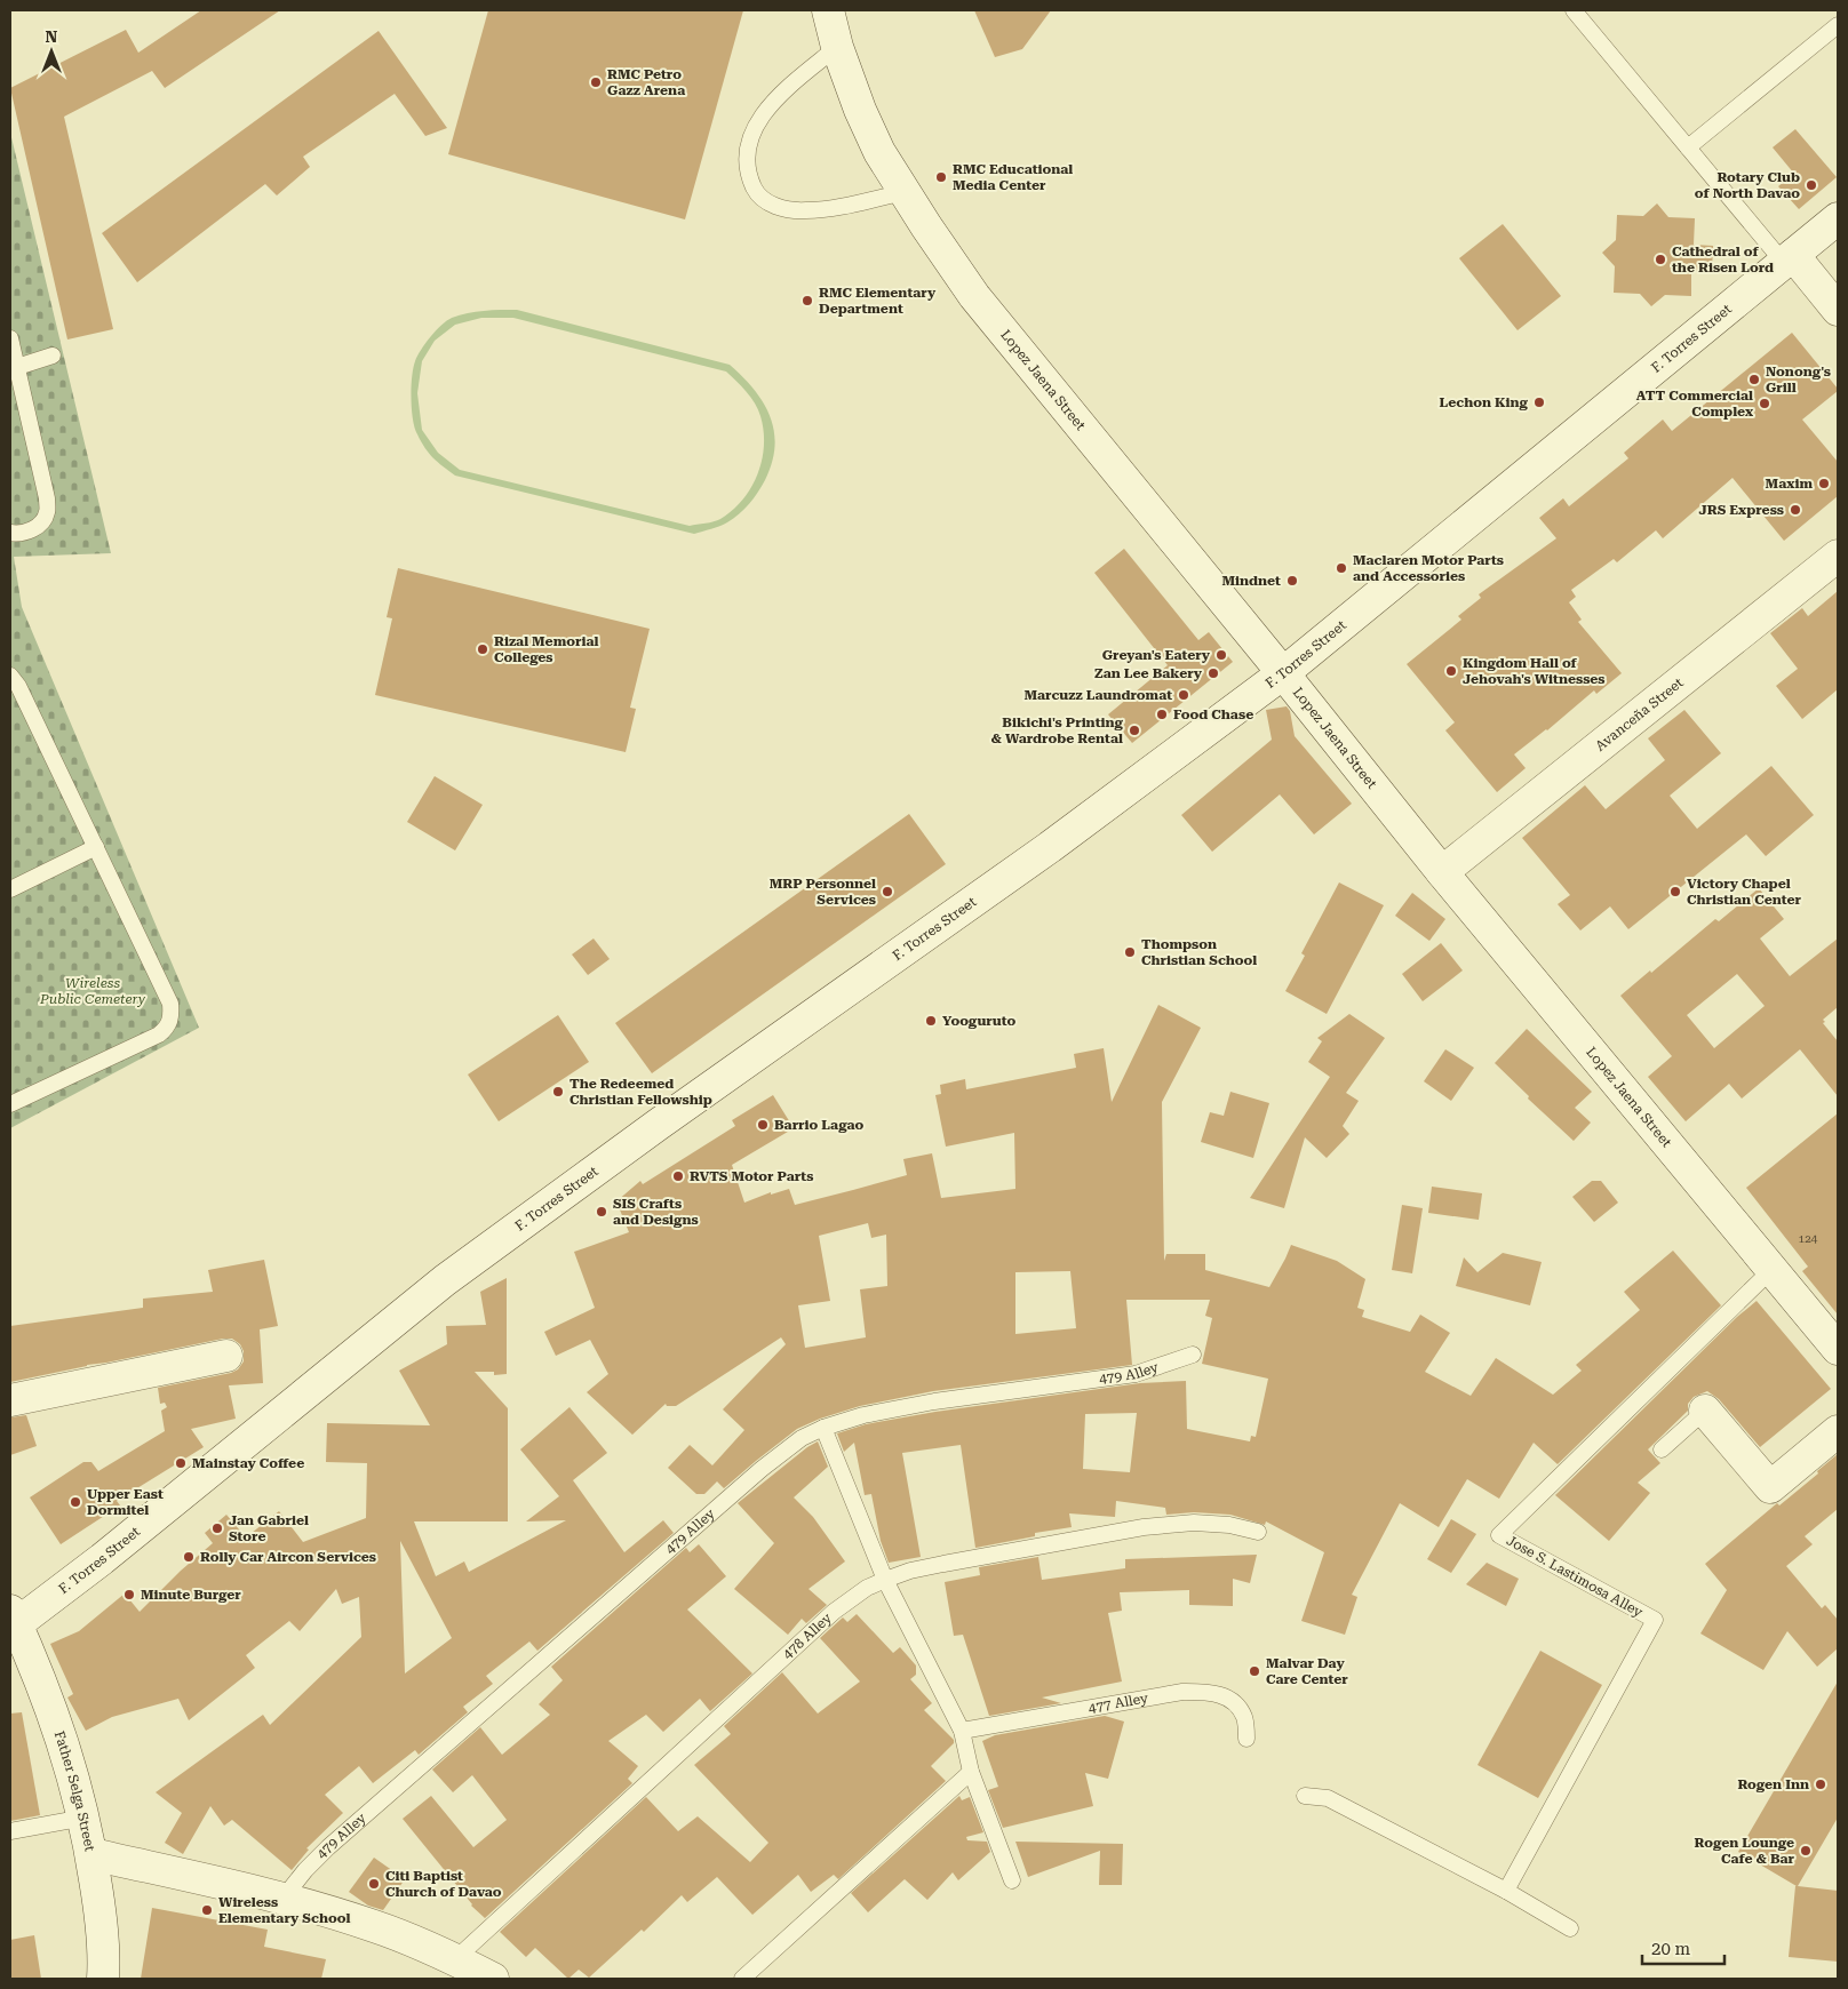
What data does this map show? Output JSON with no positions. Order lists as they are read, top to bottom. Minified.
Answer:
{"streets":{"street":["F. Torres Street","Lopez Jaena Street","Avanceña Street","Father Selga Street"],"lane":["479 Alley","Jose S. Lastimosa Alley","478 Alley","477 Alley"]},"crossings":[["F. Torres Street","Lopez Jaena Street"],["F. Torres Street","Father Selga Street"],["Lopez Jaena Street","Avanceña Street"],["Lopez Jaena Street","Jose S. Lastimosa Alley"]],"parks":["Wireless Public Cemetery"],"places":["RMC Petro Gazz Arena","RMC Educational Media Center","Rotary Club of North Davao","Cathedral of the Risen Lord","RMC Elementary Department","Nonong's Grill","Lechon King","ATT Commercial Complex","Maxim","JRS Express","Maclaren Motor Parts and Accessories","Mindnet","Rizal Memorial Colleges","Greyan's Eatery","Kingdom Hall of Jehovah's Witnesses","Zan Lee Bakery","Marcuzz Laundromat","Food Chase","Bikichi's Printing & Wardrobe Rental","MRP Personnel Services","Victory Chapel Christian Center","Thompson Christian School","Yooguruto","The Redeemed Christian Fellowship","Barrio Lagao","RVTS Motor Parts","SIS Crafts and Designs","Mainstay Coffee","Upper East Dormitel","Jan Gabriel Store","Rolly Car Aircon Services","Minute Burger","Malvar Day Care Center","Rogen Inn","Rogen Lounge Cafe & Bar","Citi Baptist Church of Davao","Wireless Elementary School"],"house_numbers":["124"],"scale_bar":"20 m","north":"top"}
